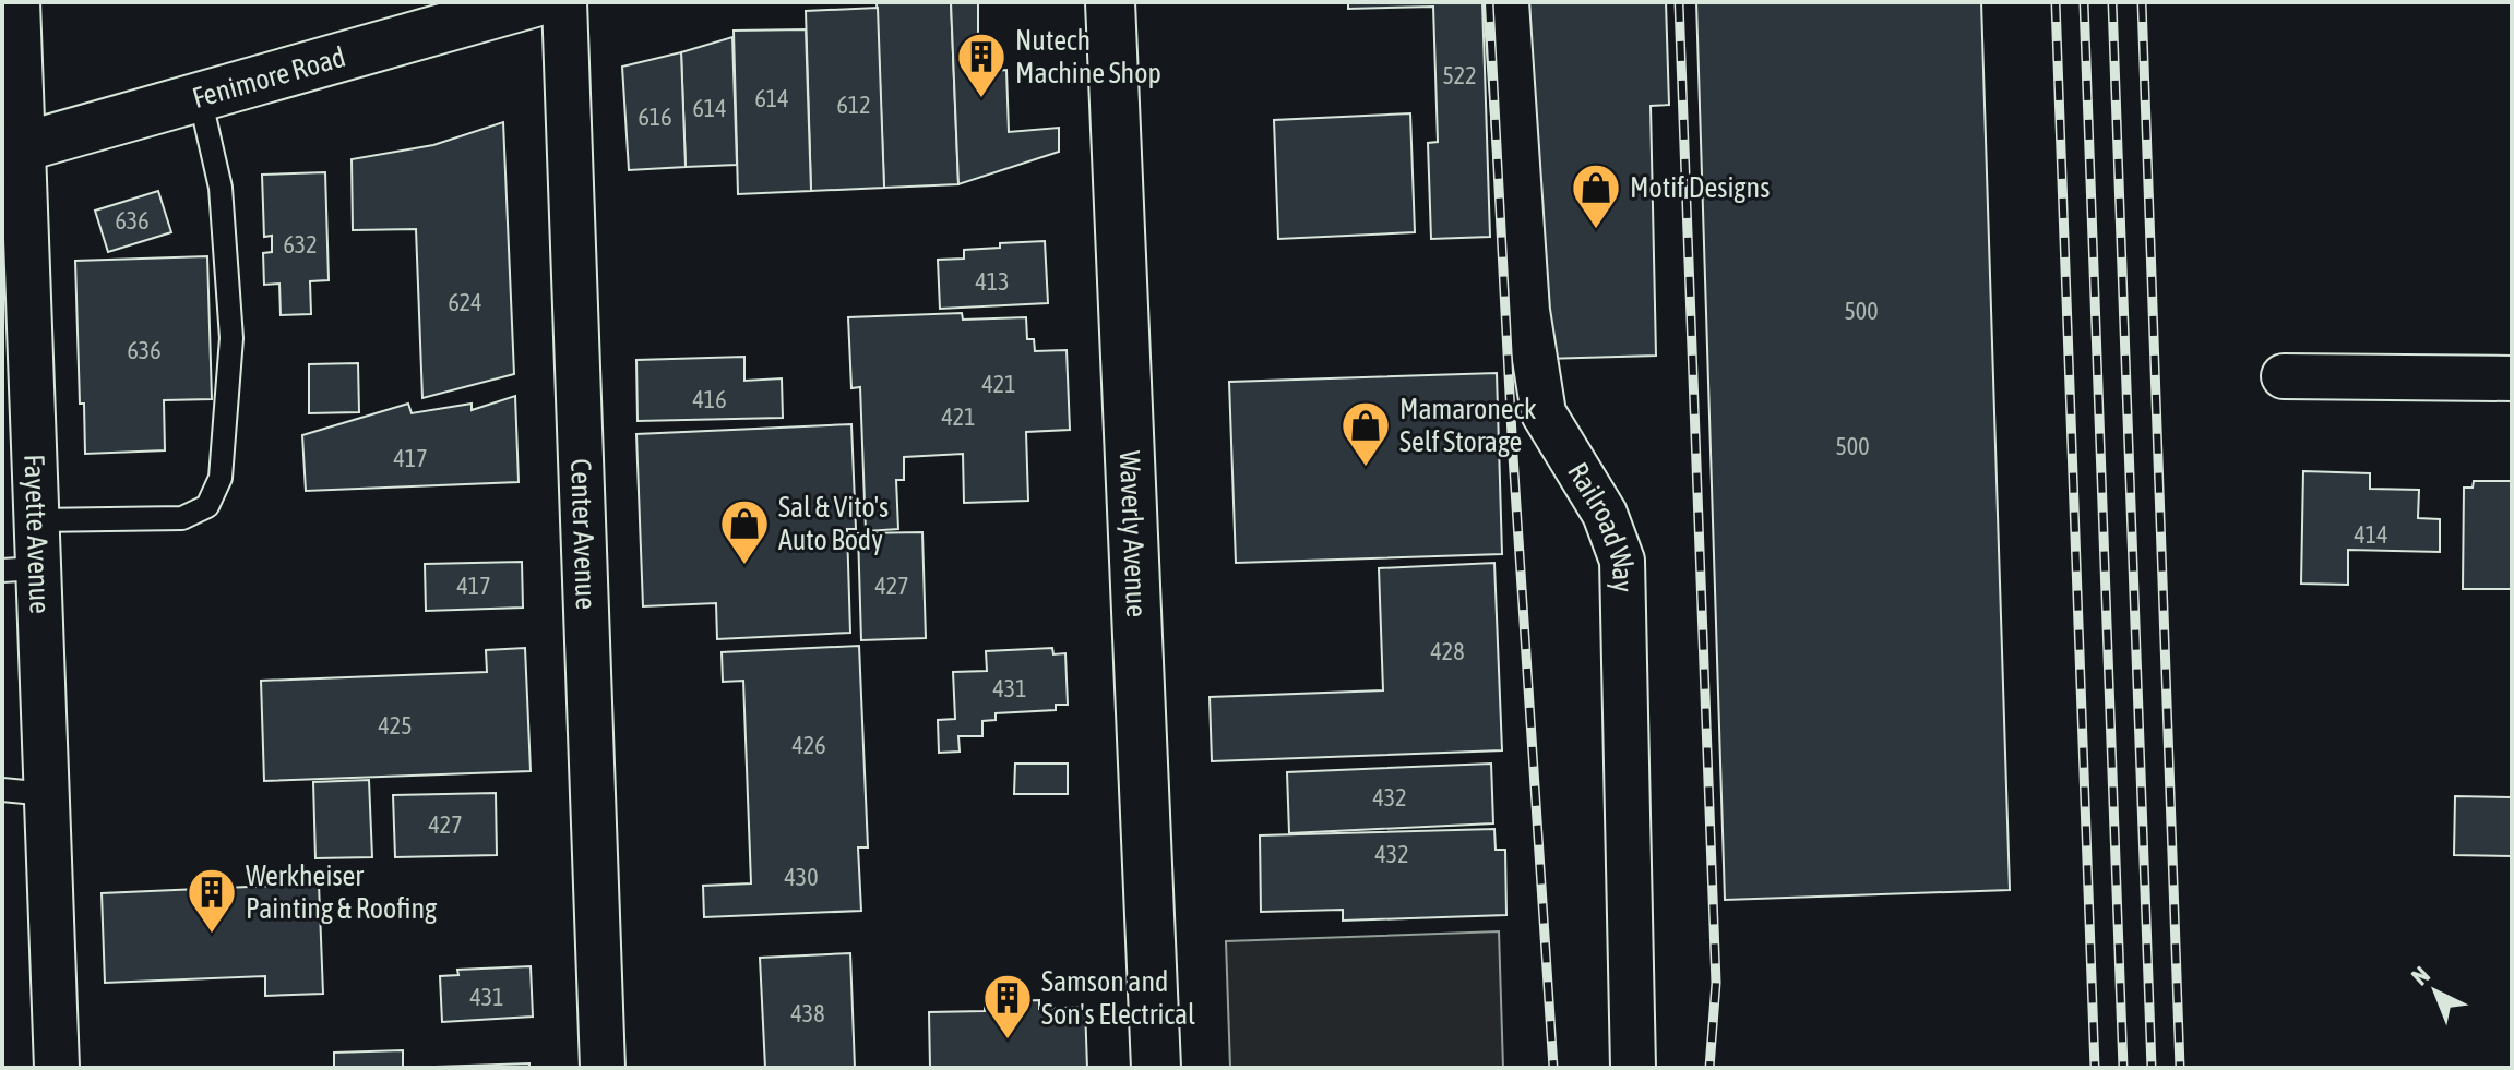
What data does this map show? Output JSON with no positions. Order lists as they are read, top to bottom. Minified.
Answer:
{"streets":{"street":["Fenimore Road","Railroad Way","Center Avenue","Fayette Avenue","Waverly Avenue"]},"crossings":[["Fenimore Road","Fayette Avenue"]],"places":{"building":["Nutech Machine Shop","Werkheiser Painting & Roofing","Samson and Son's Electrical"],"shop":["Motif Designs","Mamaroneck Self Storage","Sal & Vito's Auto Body"]},"house_numbers":["522","614","612","614","616","636","632","413","624","500","636","421","416","421","500","417","414","417","427","428","431","425","426","432","427","432","430","431","438"],"north":"top left"}
